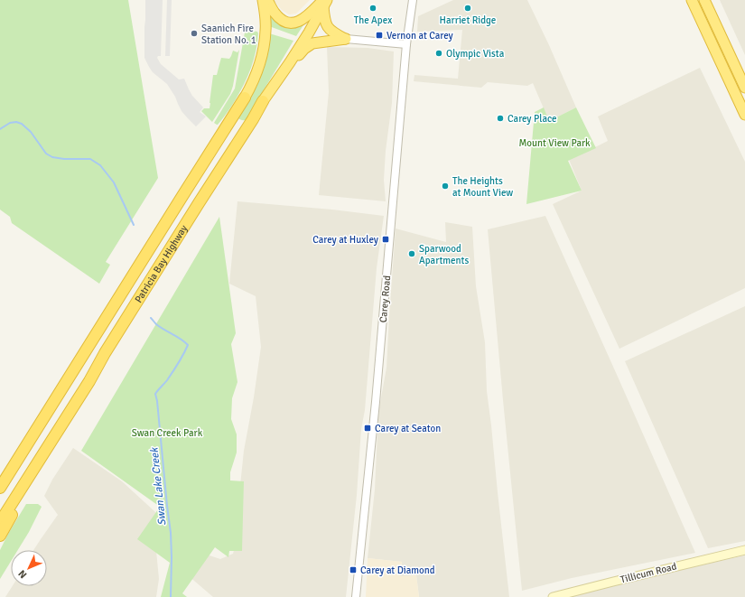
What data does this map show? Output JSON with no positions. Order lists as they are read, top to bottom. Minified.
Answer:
{"streets":{"highway":["Patricia Bay Highway"],"main road":["Tillicum Road"],"street":["Carey Road"]},"water":["Swan Lake Creek"],"parks":["Mount View Park","Swan Creek Park"],"places":{"other":["The Apex","Harriet Ridge","Saanich Fire Station No. 1","Olympic Vista","Carey Place","The Heights at Mount View","Sparwood Apartments"],"transit":["Vernon at Carey","Carey at Huxley","Carey at Seaton","Carey at Diamond"]},"north":"bottom left"}
